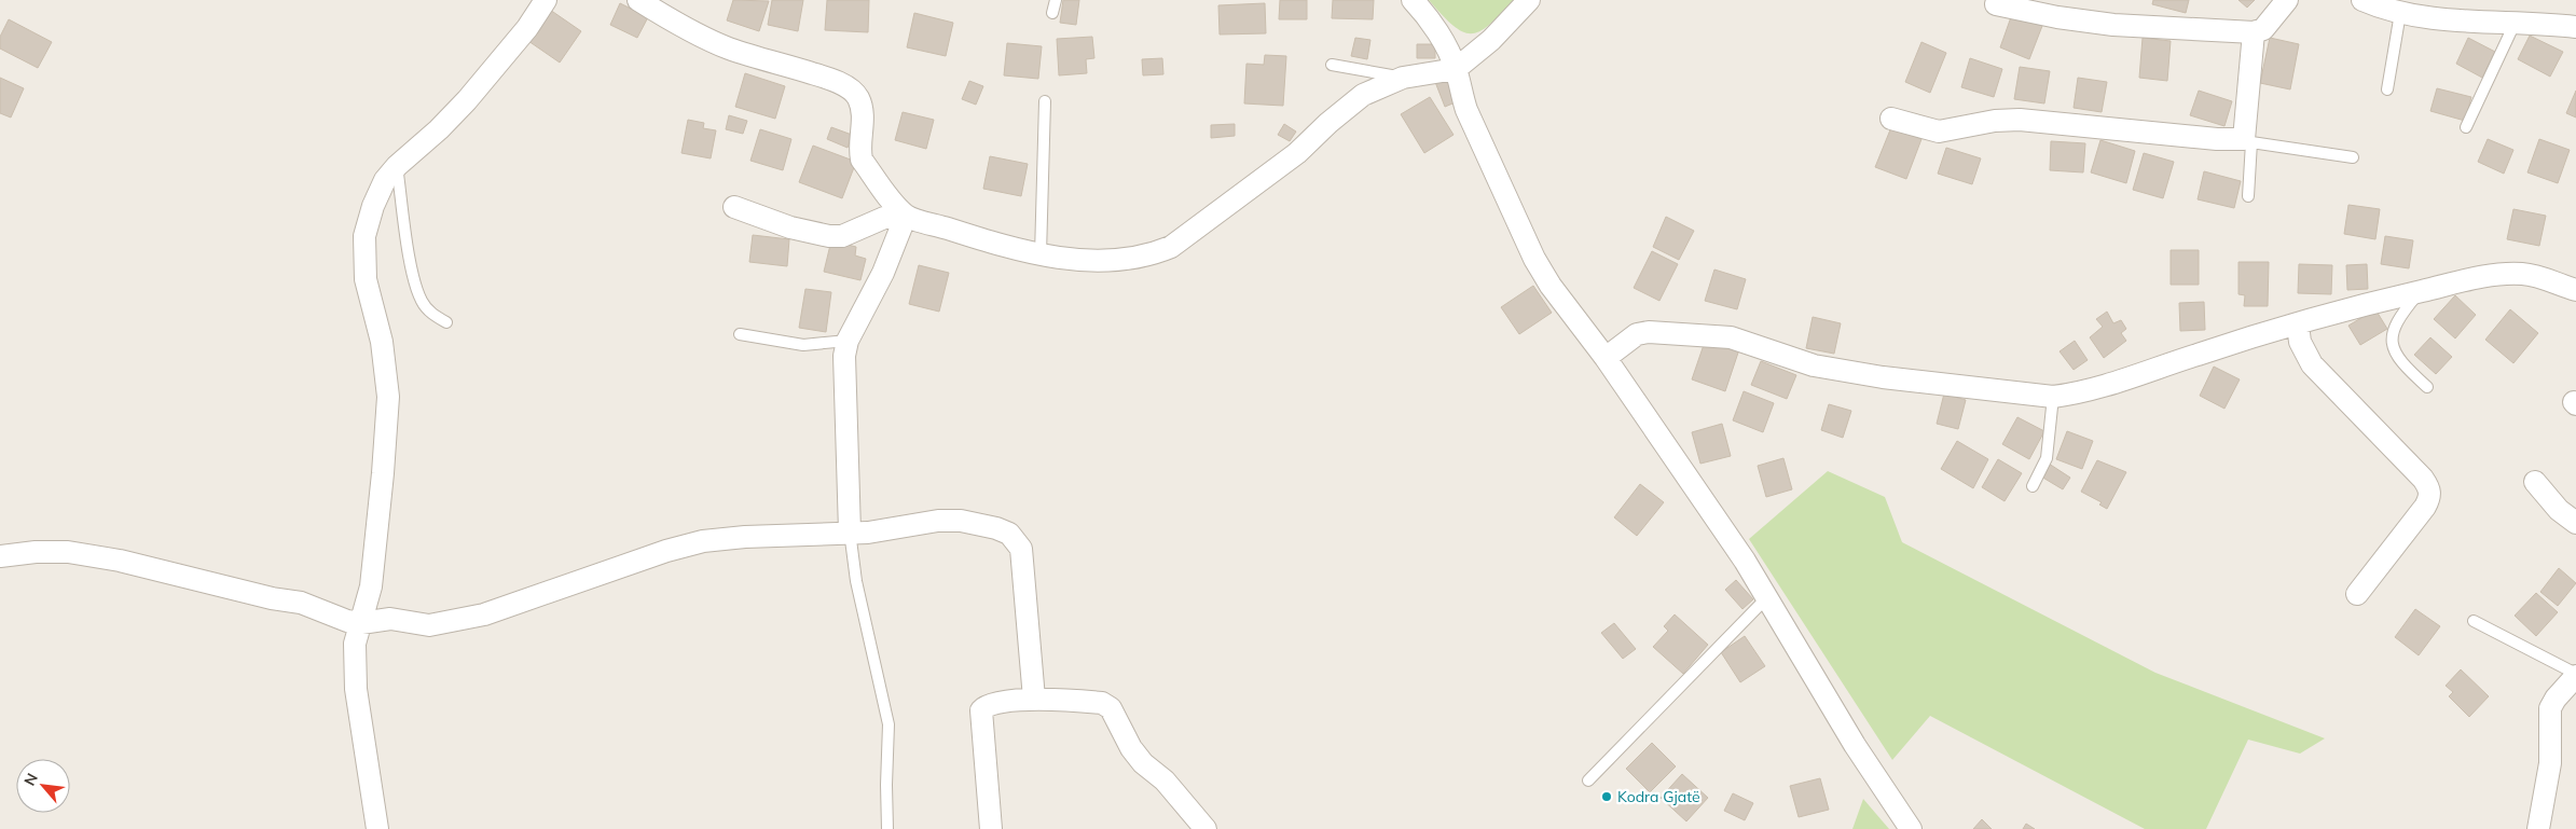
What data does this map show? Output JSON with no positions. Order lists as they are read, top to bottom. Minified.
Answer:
{"places":["Kodra Gjatë"],"north":"top left"}
